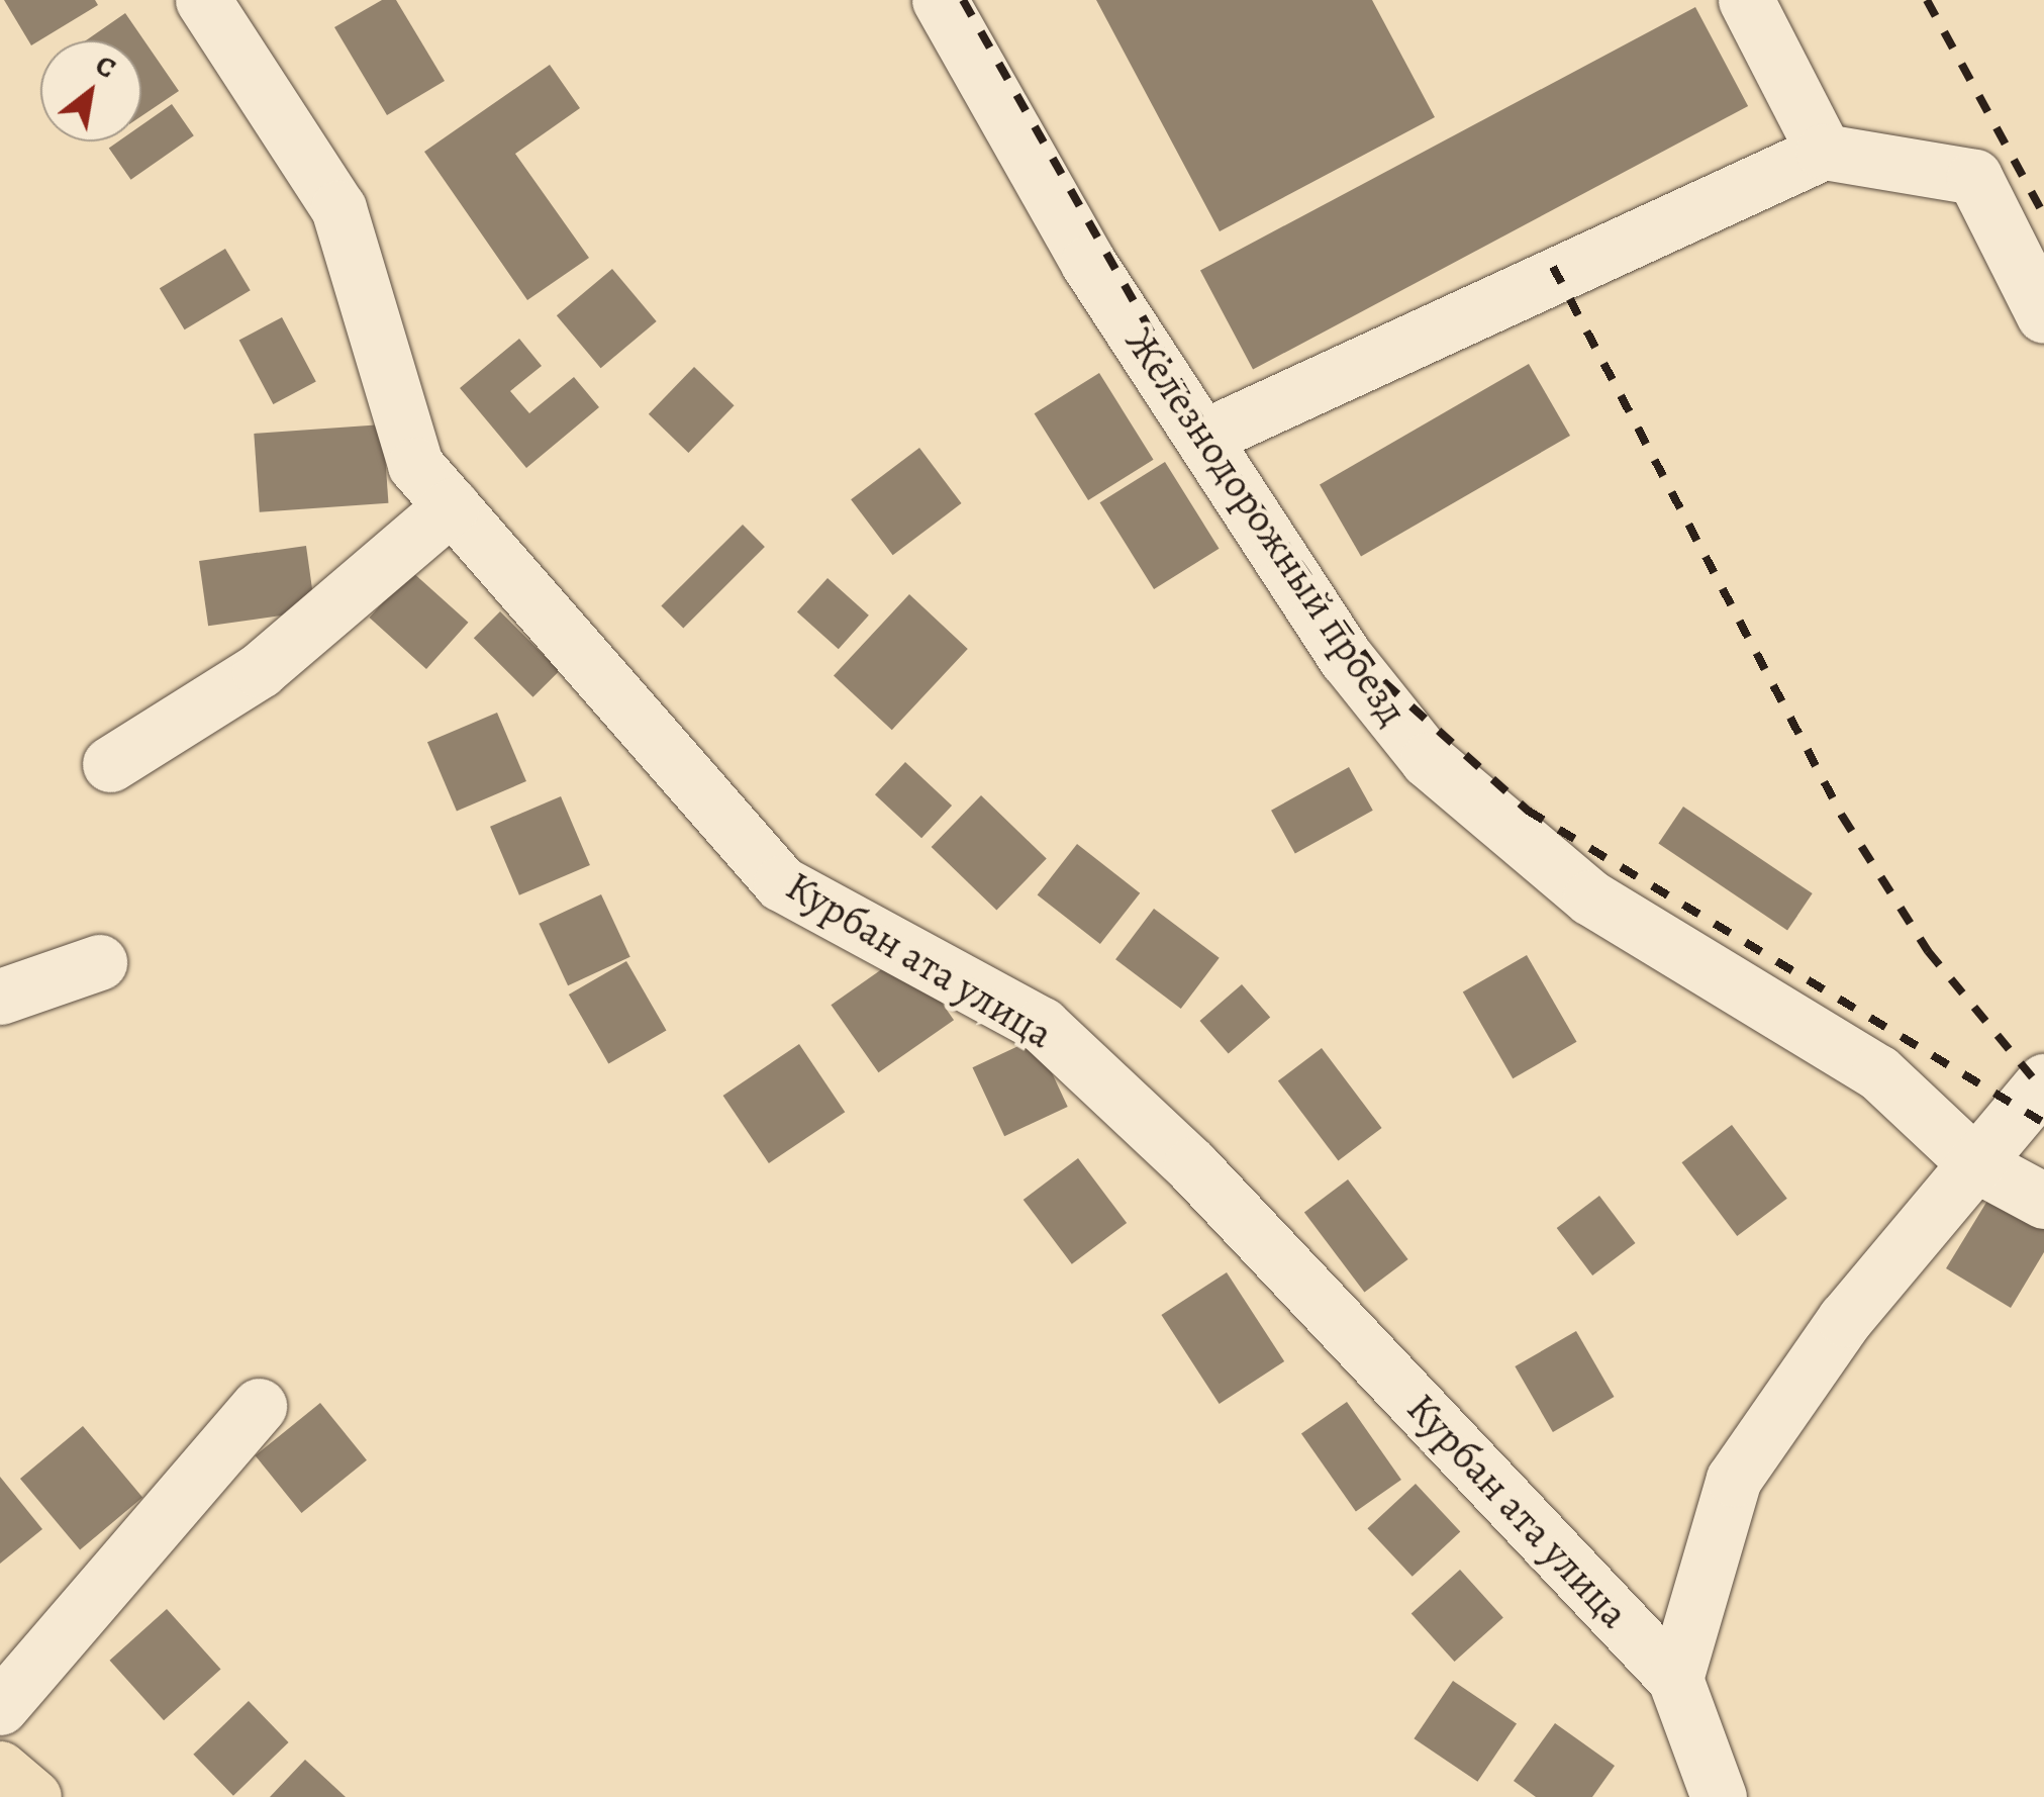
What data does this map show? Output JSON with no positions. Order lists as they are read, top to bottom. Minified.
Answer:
{"streets":{"street":["Железнодорожный проезд","Курбан ата улица"]},"north":"top right"}
